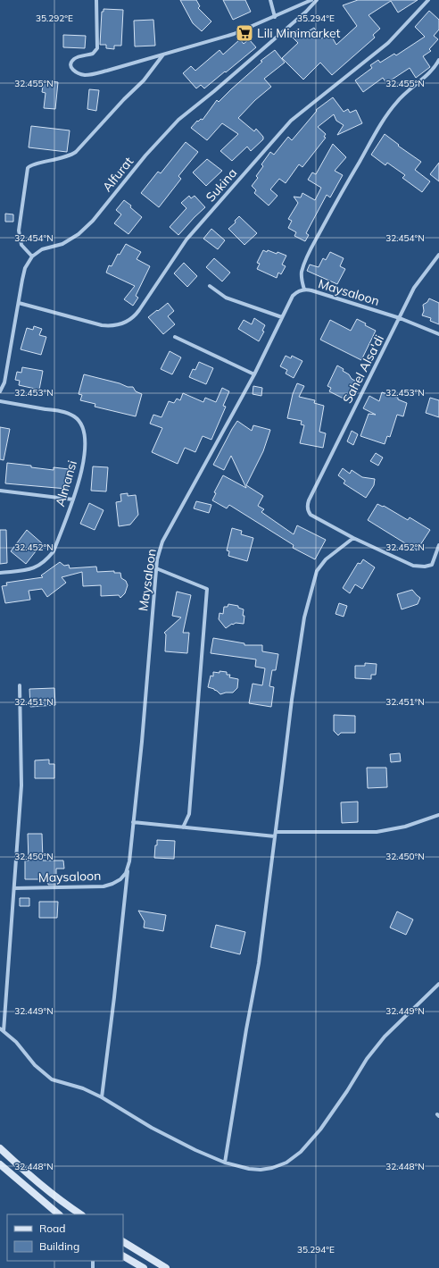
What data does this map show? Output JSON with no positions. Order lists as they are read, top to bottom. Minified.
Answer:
{"streets":{"street":["Alfurat","Sukina","Maysaloon","Sahel Alsa'di","Almansi"]},"crossings":[["Maysaloon","Sahel Alsa'di"]],"places":{"supermarket":["Lili Minimarket"]},"legend":["Road","Building"],"coordinates":["35.292°E","35.294°E","32.455°N","32.454°N","32.453°N","32.452°N","32.451°N","32.450°N","32.449°N","32.448°N"]}
